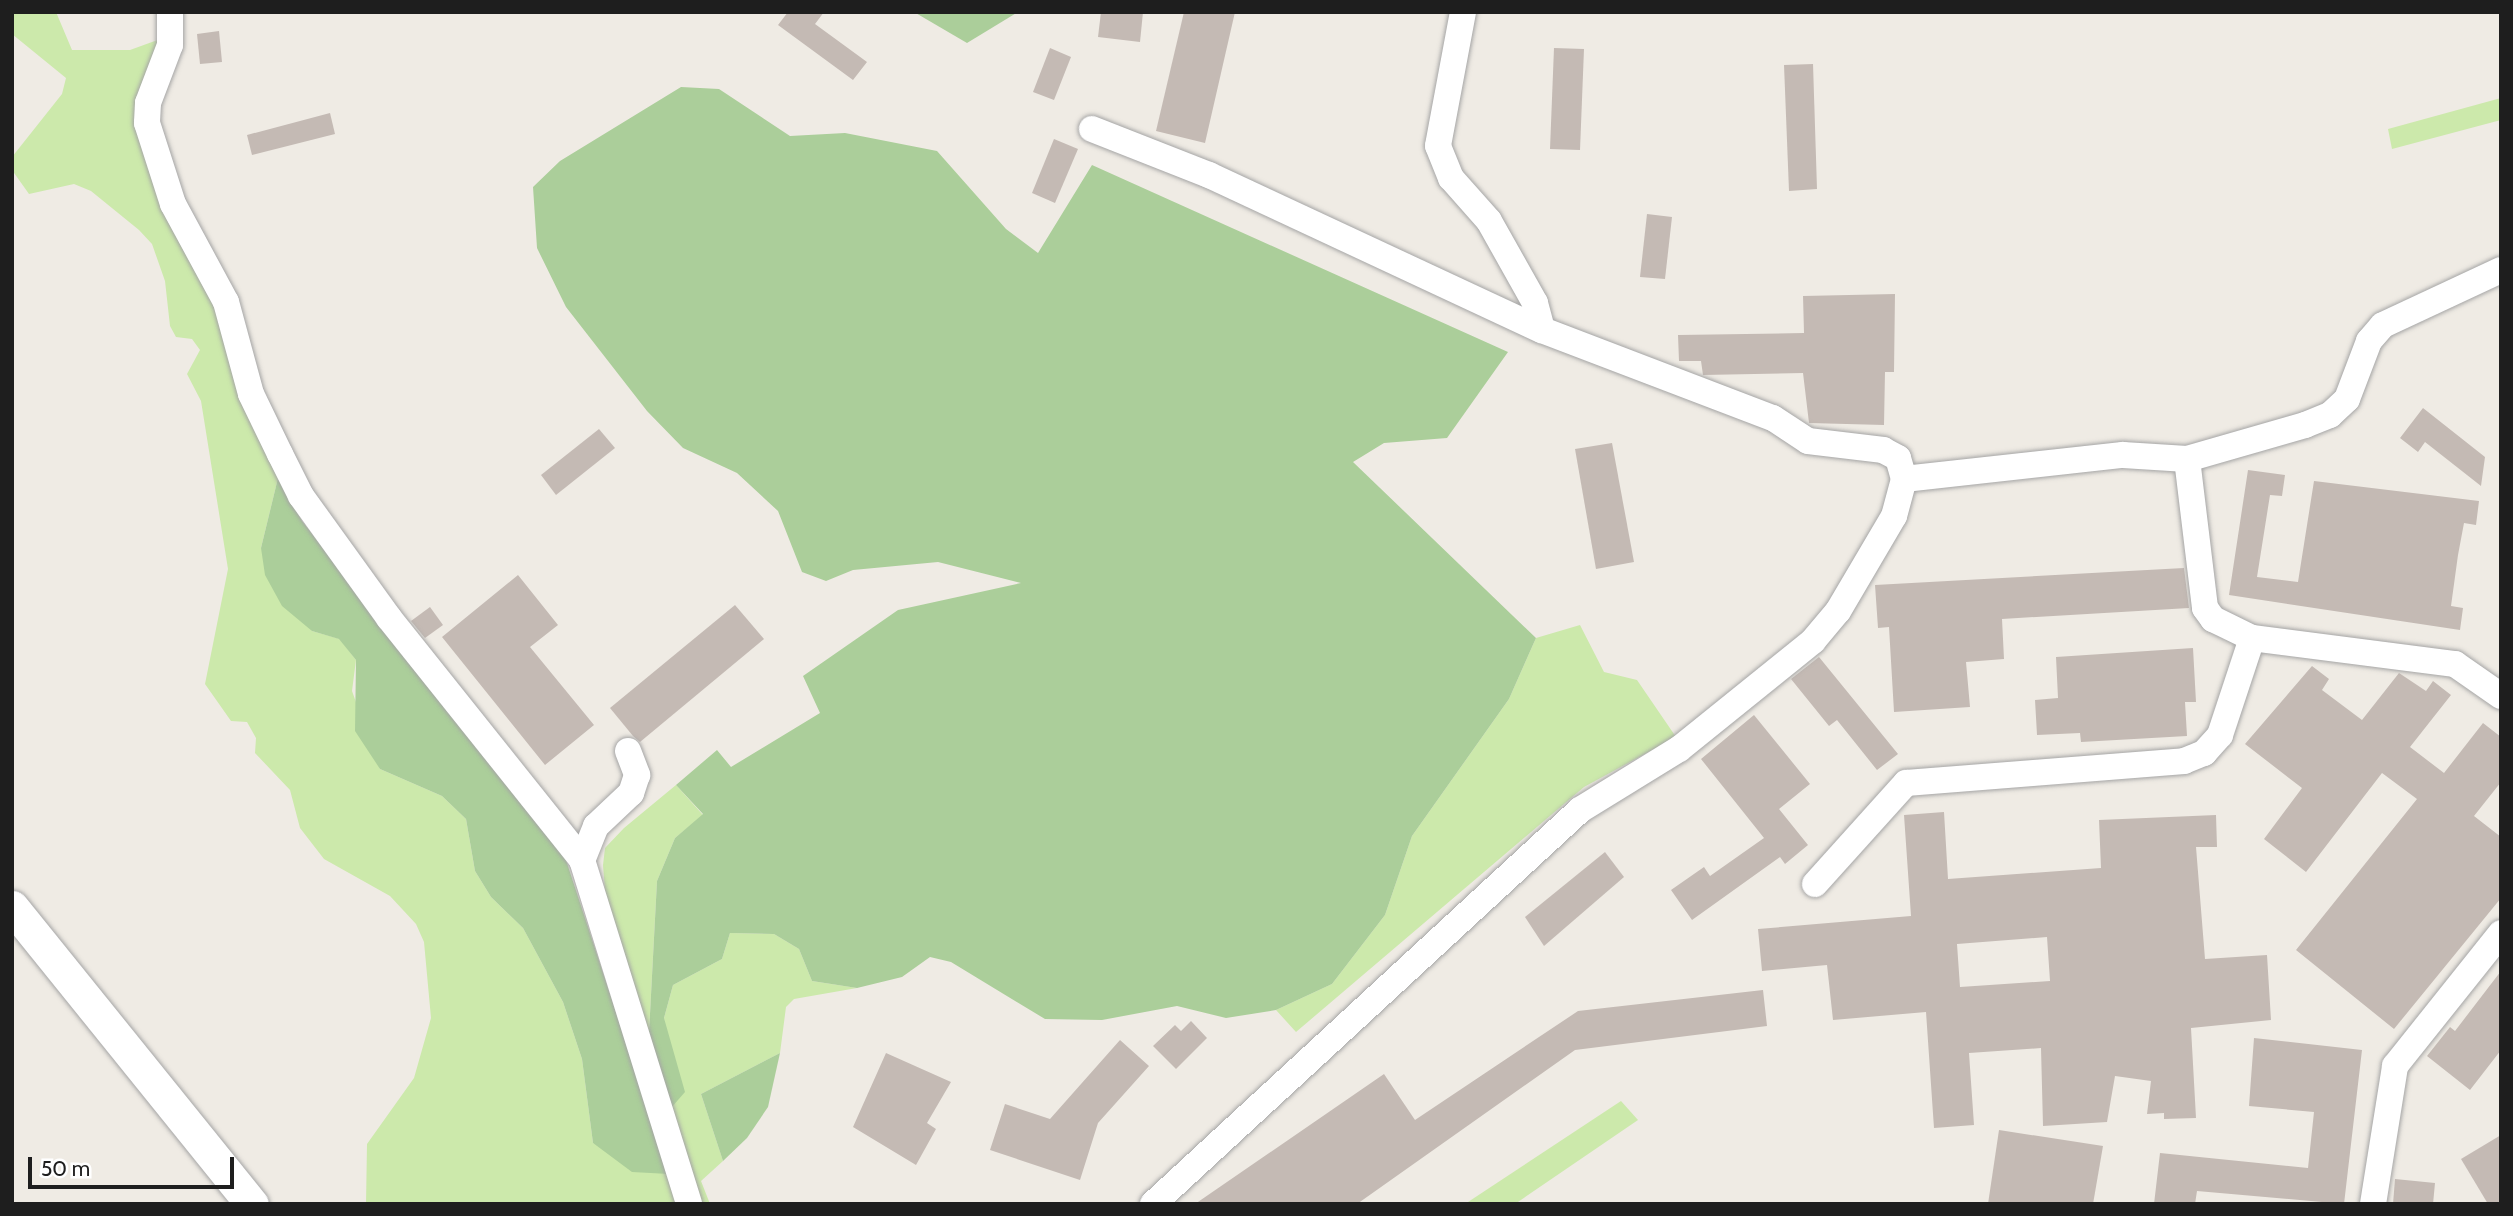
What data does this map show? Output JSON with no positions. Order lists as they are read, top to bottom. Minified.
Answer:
{"scale_bar":"50 m"}
